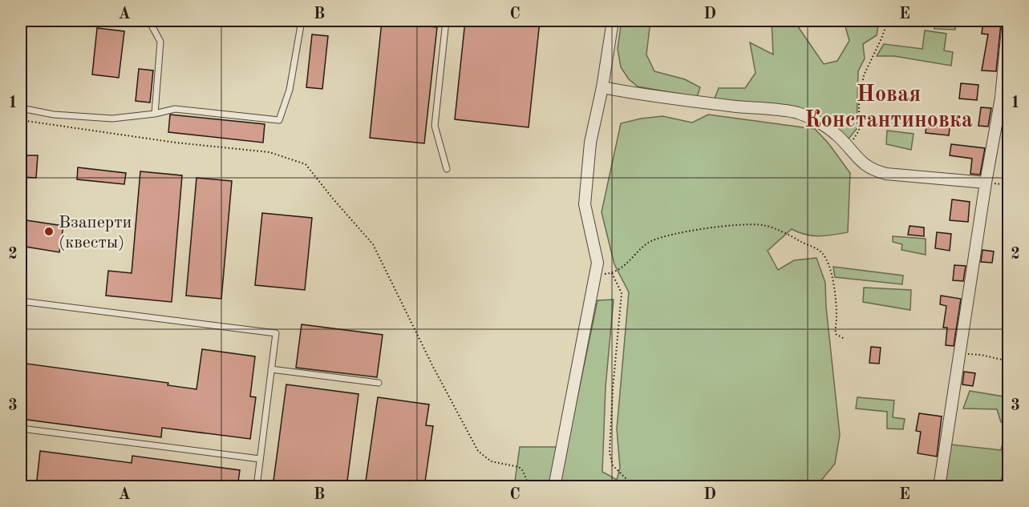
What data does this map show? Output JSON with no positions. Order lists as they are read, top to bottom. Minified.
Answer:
{"districts":["Новая Константиновка"],"places":["Взаперти (квесты)"],"grid":{"columns":["A","B","C","D","E"],"rows":["1","2","3"]}}
